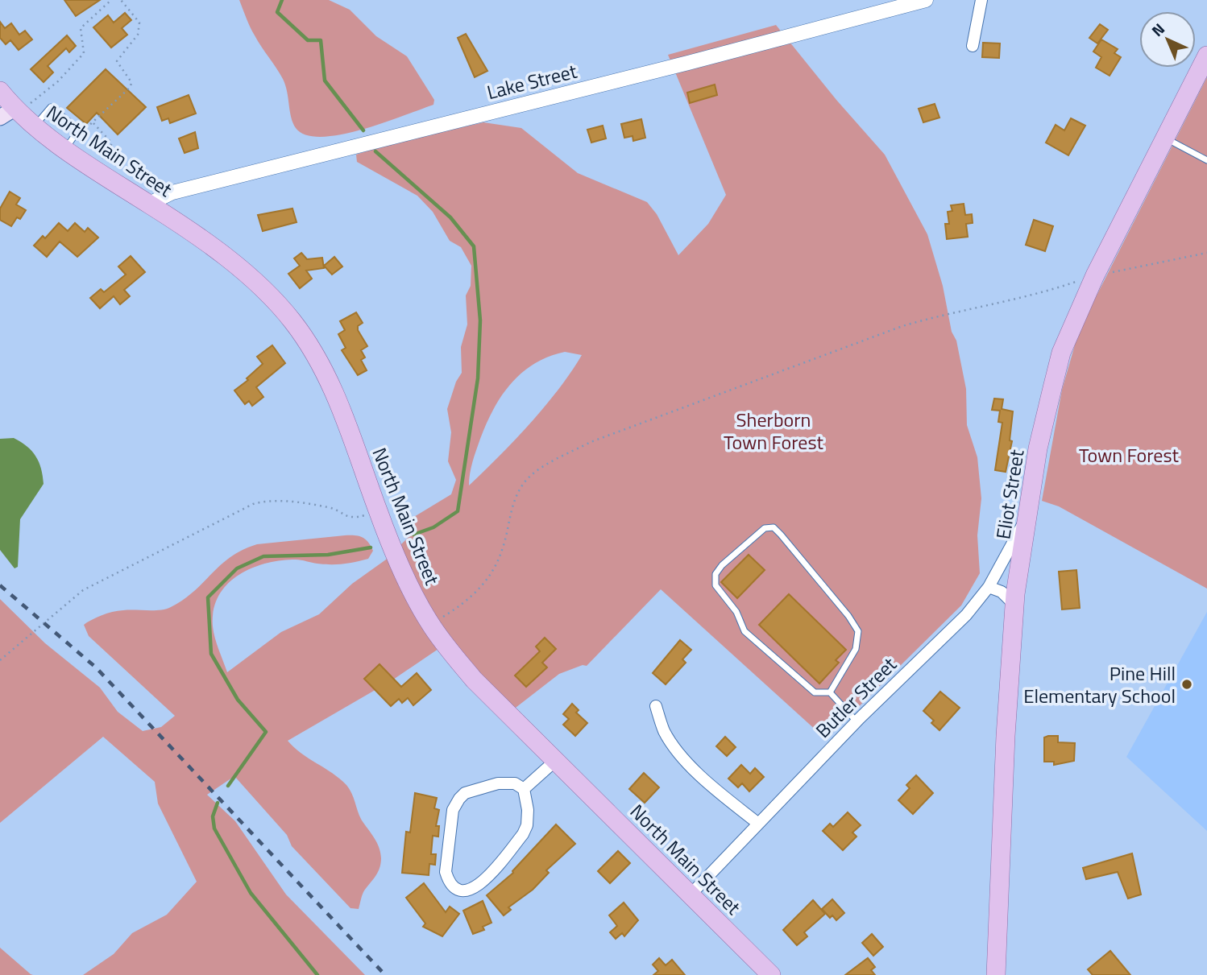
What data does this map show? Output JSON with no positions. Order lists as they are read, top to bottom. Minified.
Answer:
{"streets":{"main road":["North Main Street","Eliot Street"],"street":["Lake Street","Butler Street"]},"crossings":[["Lake Street","North Main Street"],["North Main Street","Butler Street"],["Eliot Street","Butler Street"]],"parks":["Sherborn Town Forest","Town Forest"],"places":["Pine Hill Elementary School"],"north":"top left"}
